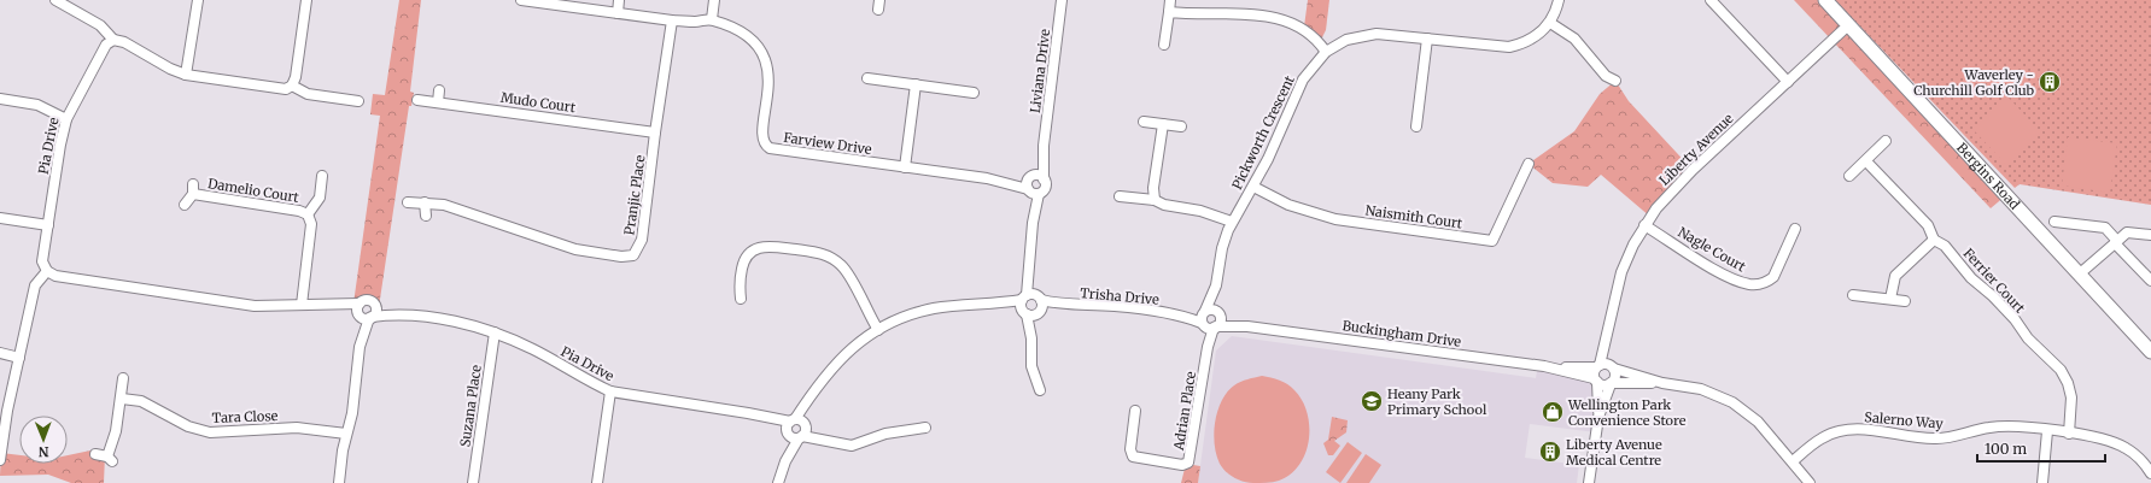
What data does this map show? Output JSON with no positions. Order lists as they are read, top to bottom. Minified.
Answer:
{"streets":{"main road":["Bergins Road"],"street":["Liviana Drive","Mudo Court","Pickworth Crescent","Farview Drive","Pia Drive","Liberty Avenue","Damelio Court","Pranjic Place","Naismith Court","Nagle Court","Ferrier Court","Trisha Drive","Buckingham Drive","Suzana Place","Adrian Place","Tara Close","Salerno Way"]},"crossings":[["Liviana Drive","Farview Drive"],["Mudo Court","Pranjic Place"],["Pickworth Crescent","Naismith Court"],["Pickworth Crescent","Trisha Drive"],["Pickworth Crescent","Buckingham Drive"],["Pickworth Crescent","Adrian Place"],["Pia Drive","Trisha Drive"],["Pia Drive","Suzana Place"],["Liberty Avenue","Bergins Road"],["Liberty Avenue","Nagle Court"],["Liberty Avenue","Buckingham Drive"],["Ferrier Court","Salerno Way"],["Trisha Drive","Buckingham Drive"],["Trisha Drive","Adrian Place"],["Buckingham Drive","Adrian Place"]],"places":{"building":["Waverley - Churchill Golf Club","Liberty Avenue Medical Centre"],"school or university":["Heany Park Primary School"],"shop":["Wellington Park Convenience Store"]},"scale_bar":"100 m","north":"bottom"}
